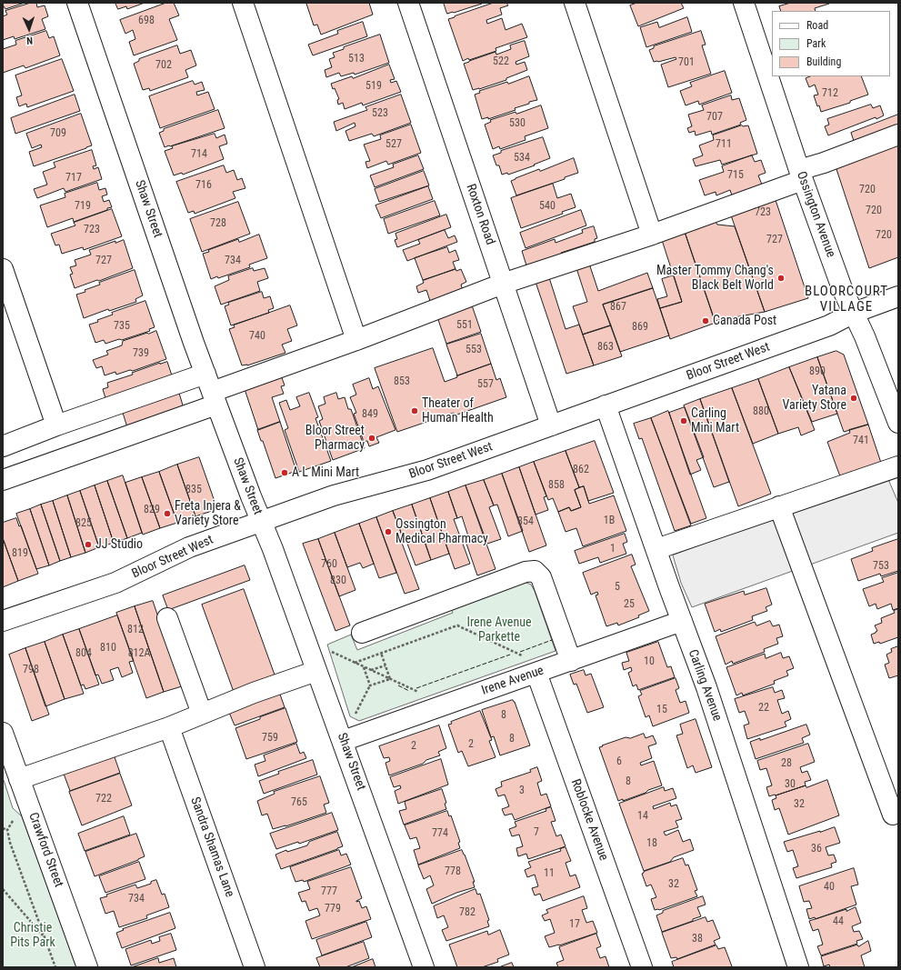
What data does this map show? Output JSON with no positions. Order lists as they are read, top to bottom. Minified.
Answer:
{"streets":{"street":["Shaw Street","Roxton Road","Ossington Avenue","Bloor Street West","Irene Avenue","Carling Avenue","Roblocke Avenue","Sandra Shamas Lane","Crawford Street"]},"crossings":[["Shaw Street","Bloor Street West"],["Shaw Street","Irene Avenue"],["Roxton Road","Bloor Street West"],["Ossington Avenue","Bloor Street West"],["Bloor Street West","Carling Avenue"],["Irene Avenue","Carling Avenue"],["Irene Avenue","Roblocke Avenue"]],"districts":["BLOORCOURT VILLAGE"],"parks":["Irene Avenue Parkette","Christie Pits Park"],"places":["Master Tommy Chang's Black Belt World","Canada Post","Yatana Variety Store","Theater of Human Health","Carling Mini Mart","Bloor Street Pharmacy","A L Mini Mart","Freta Injera & Variety Store","Ossington Medical Pharmacy","JJ Studio"],"house_numbers":["698","513","522","701","702","519","712","523","707","530","709","527","711","714","534","715","717","716","720","719","540","720","723","728","723","720","727","727","734","867","551","735","869","740","863","553","739","890","853","557","880","849","741","862","858","835","829","1B","854","825","1","819","760","753","830","5","25","812","810","804","812A","10","798","22","15","8","759","8","2","2","6","28","8","30","3","722","765","32","14","7","774","18","36","778","11","32","40","777","734","779","782","44","17","38"],"legend":["Road","Park","Building"],"north":"bottom"}
